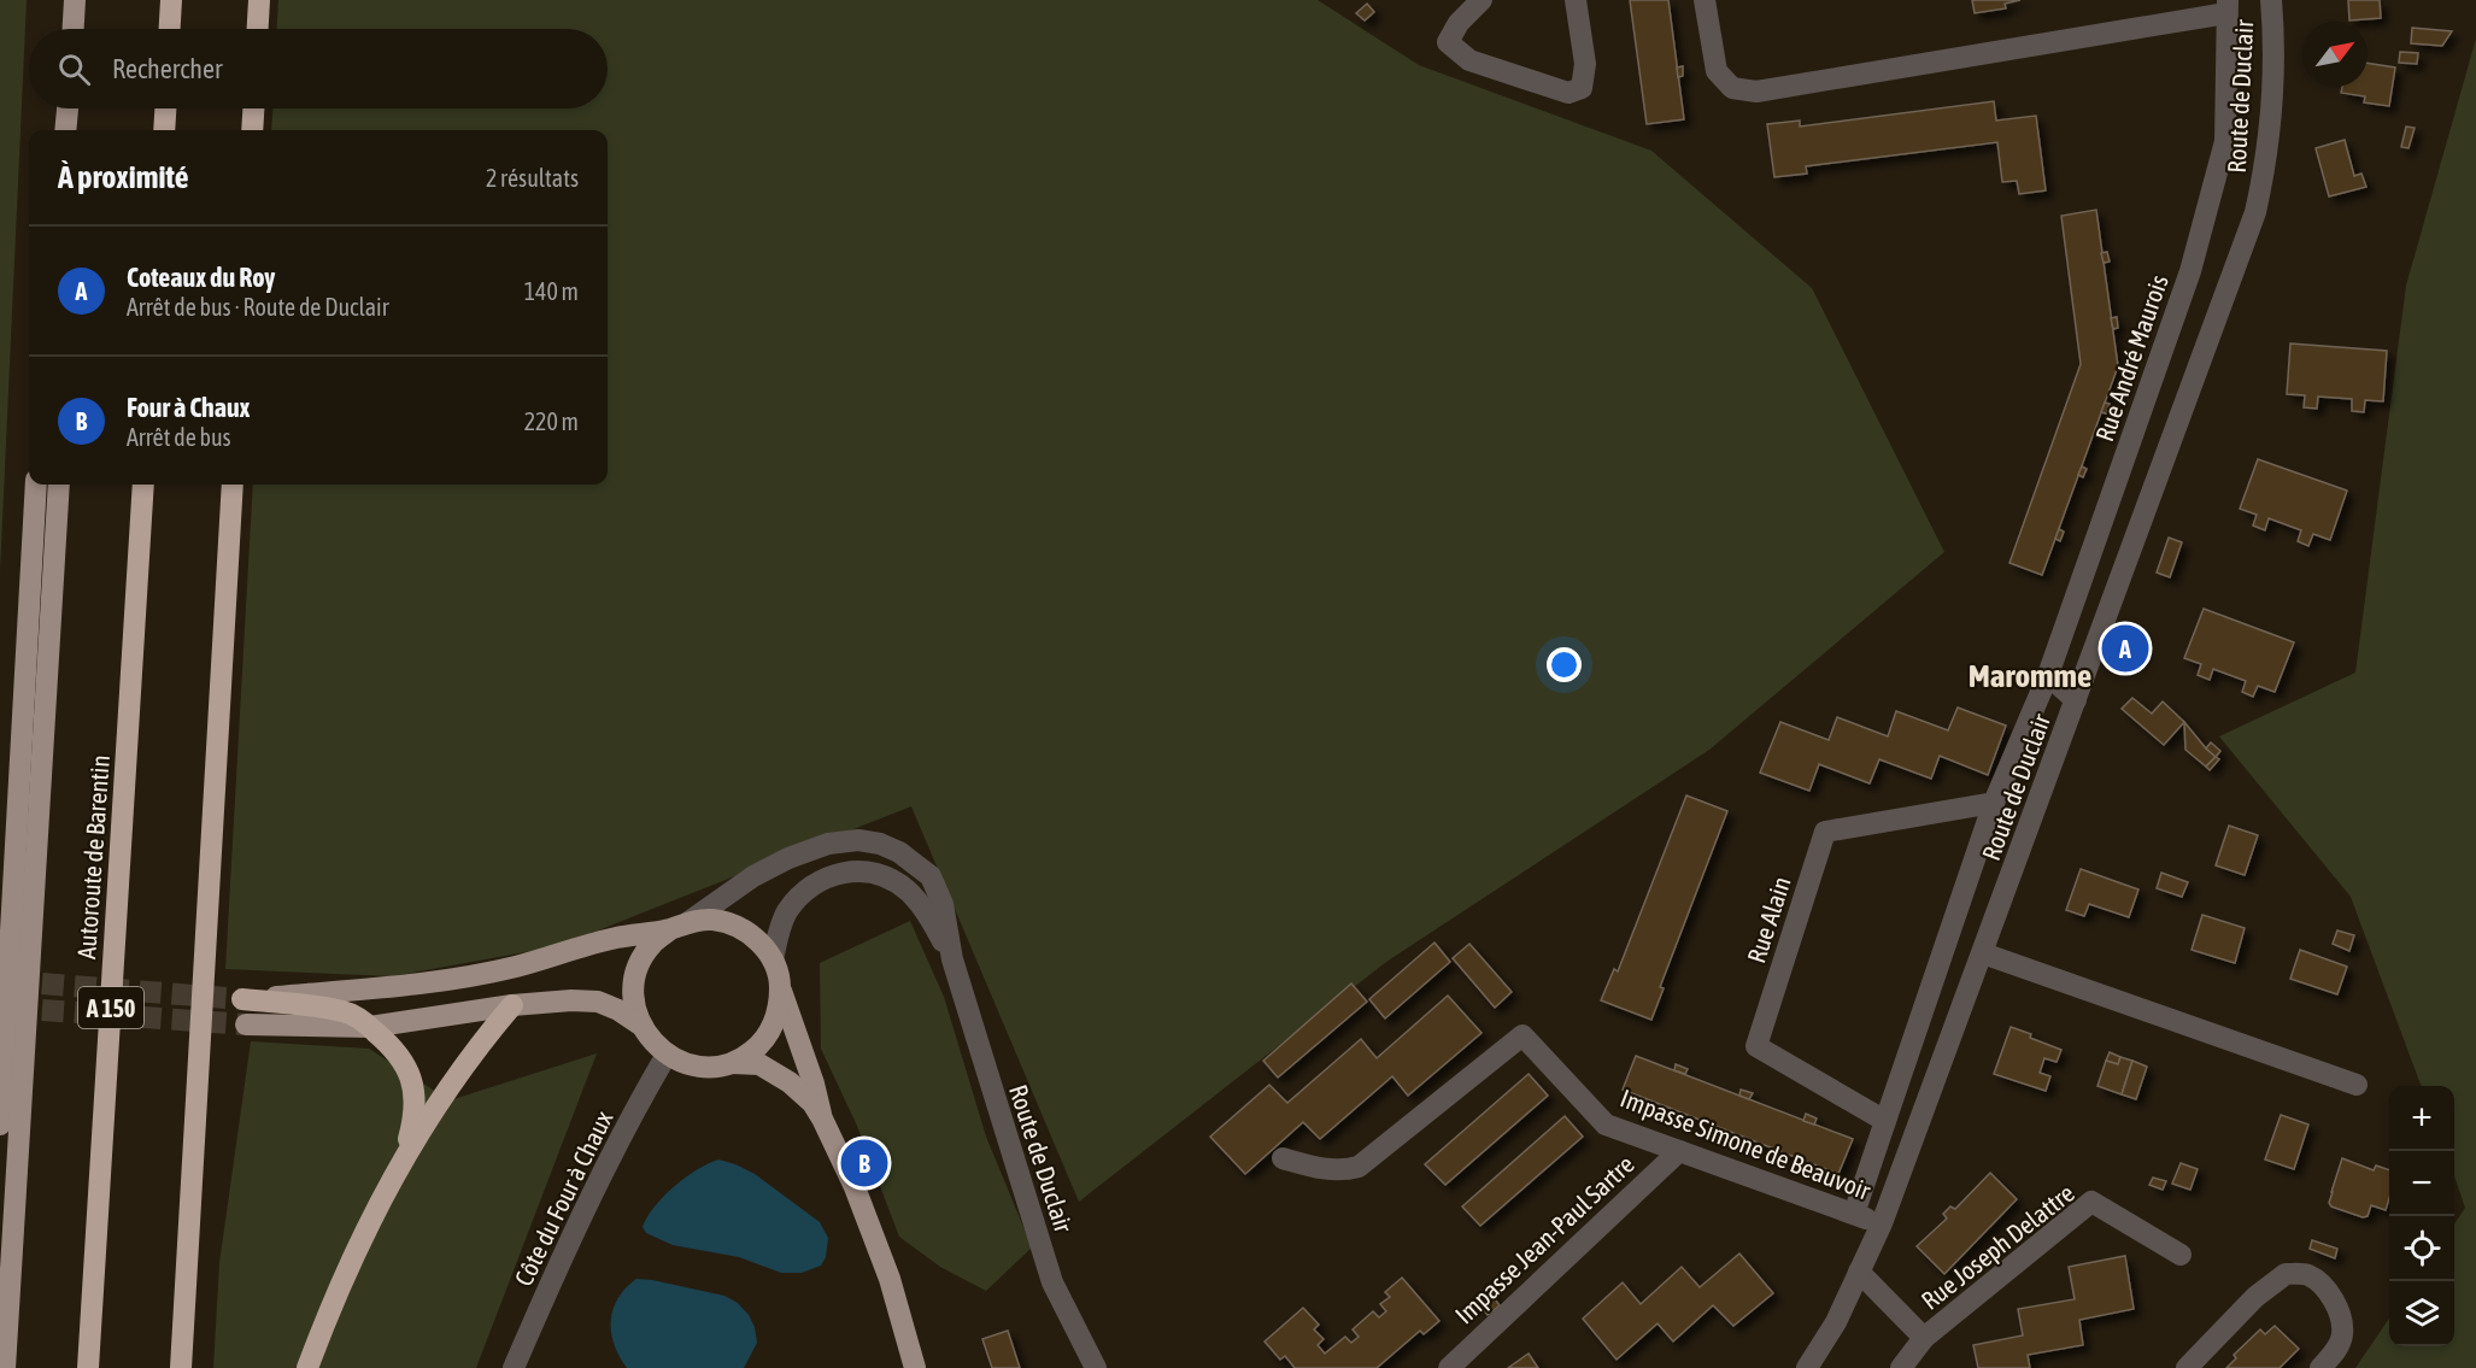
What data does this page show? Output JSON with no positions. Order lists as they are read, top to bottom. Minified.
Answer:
{"streets":{"highway":["Autoroute de Barentin","A 150"],"street":["Route de Duclair","Rue André Maurois","Rue Alain","Impasse Simone de Beauvoir","Côte du Four à Chaux","Impasse Jean-Paul Sartre","Rue Joseph Delattre"]},"crossings":[["Route de Duclair","Impasse Simone de Beauvoir"],["Route de Duclair","Côte du Four à Chaux"],["Route de Duclair","Rue Joseph Delattre"],["Impasse Simone de Beauvoir","Impasse Jean-Paul Sartre"]],"districts":["Maromme"],"north":"top right","page":{"search":"Rechercher","heading":["À proximité","2 résultats"],"list":[{"mark":"A","name":"Coteaux du Roy","note":"Arrêt de bus · Route de Duclair","value":"140 m"},{"mark":"B","name":"Four à Chaux","note":"Arrêt de bus","value":"220 m"}],"pins":["A","B"],"map_buttons":["+","−"]}}
